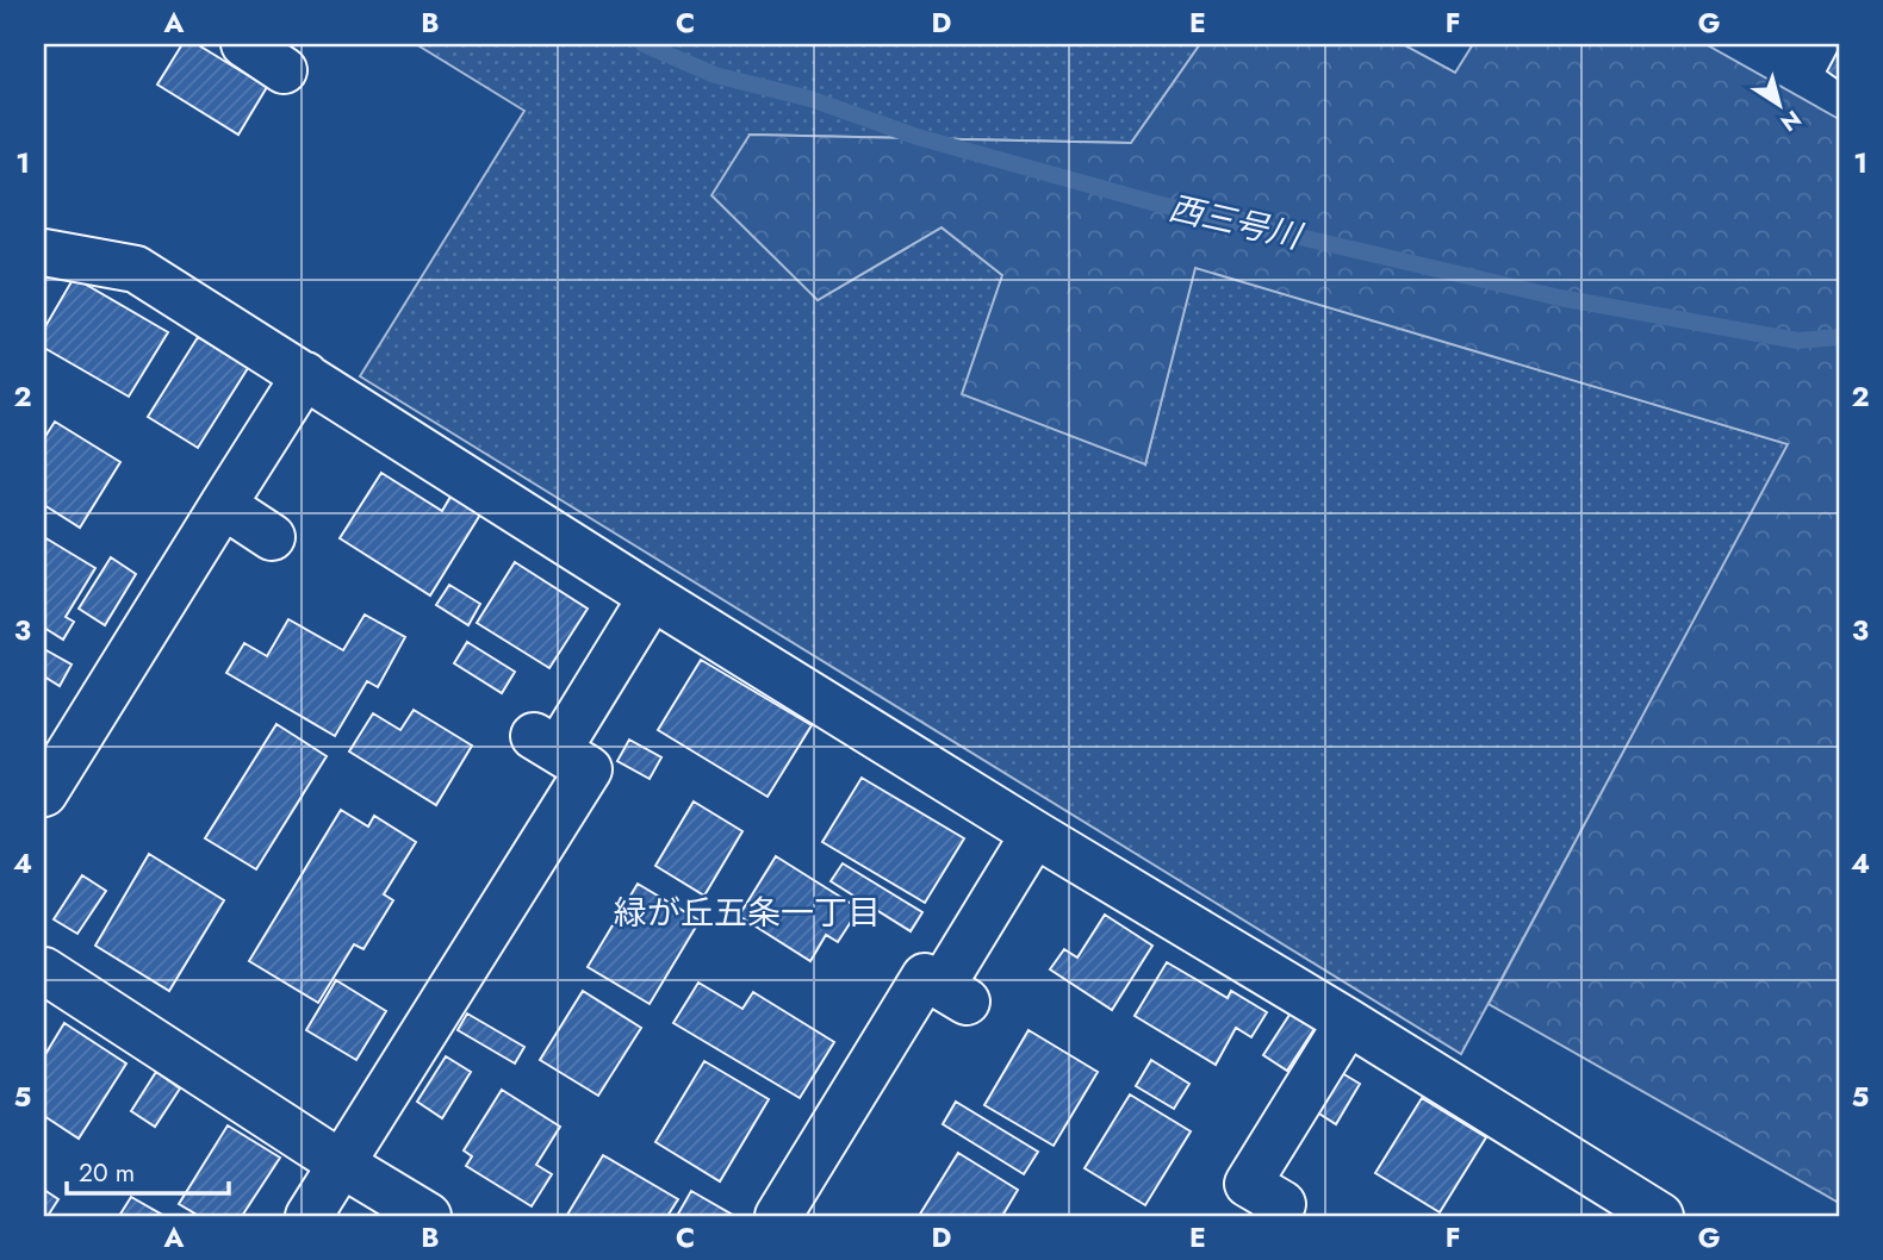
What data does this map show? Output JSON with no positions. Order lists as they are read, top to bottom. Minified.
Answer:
{"districts":["緑が丘五条一丁目"],"water":["西三号川"],"scale_bar":"20 m","north":"bottom right","grid":{"columns":["A","B","C","D","E","F","G"],"rows":["1","2","3","4","5"]}}
